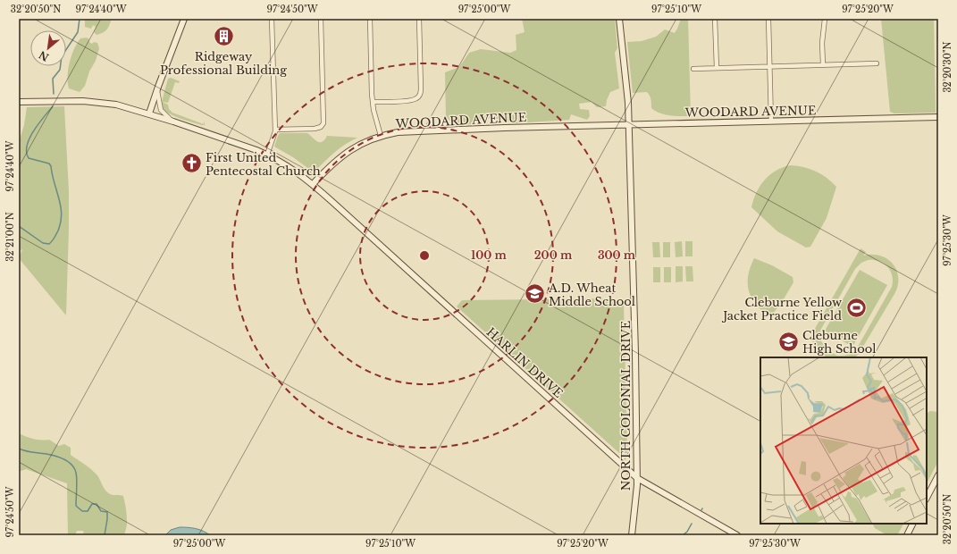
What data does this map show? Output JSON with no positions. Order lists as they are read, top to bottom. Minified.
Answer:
{"streets":{"street":["WOODARD AVENUE","HARLIN DRIVE","NORTH COLONIAL DRIVE"]},"crossings":[["WOODARD AVENUE","HARLIN DRIVE"],["WOODARD AVENUE","NORTH COLONIAL DRIVE"],["HARLIN DRIVE","NORTH COLONIAL DRIVE"]],"places":{"building":["Ridgeway Professional Building"],"church":["First United Pentecostal Church"],"school or university":["A.D. Wheat Middle School","Cleburne High School"],"sports":["Cleburne Yellow Jacket Practice Field"]},"north":"bottom left","coordinates":["32°20'50\"N","97°24'40\"W","97°24'50\"W","97°25'00\"W","97°25'10\"W","97°25'20\"W","32°20'30\"N","32°21'00\"N","97°25'30\"W"],"rings":["100 m","200 m","300 m"]}
